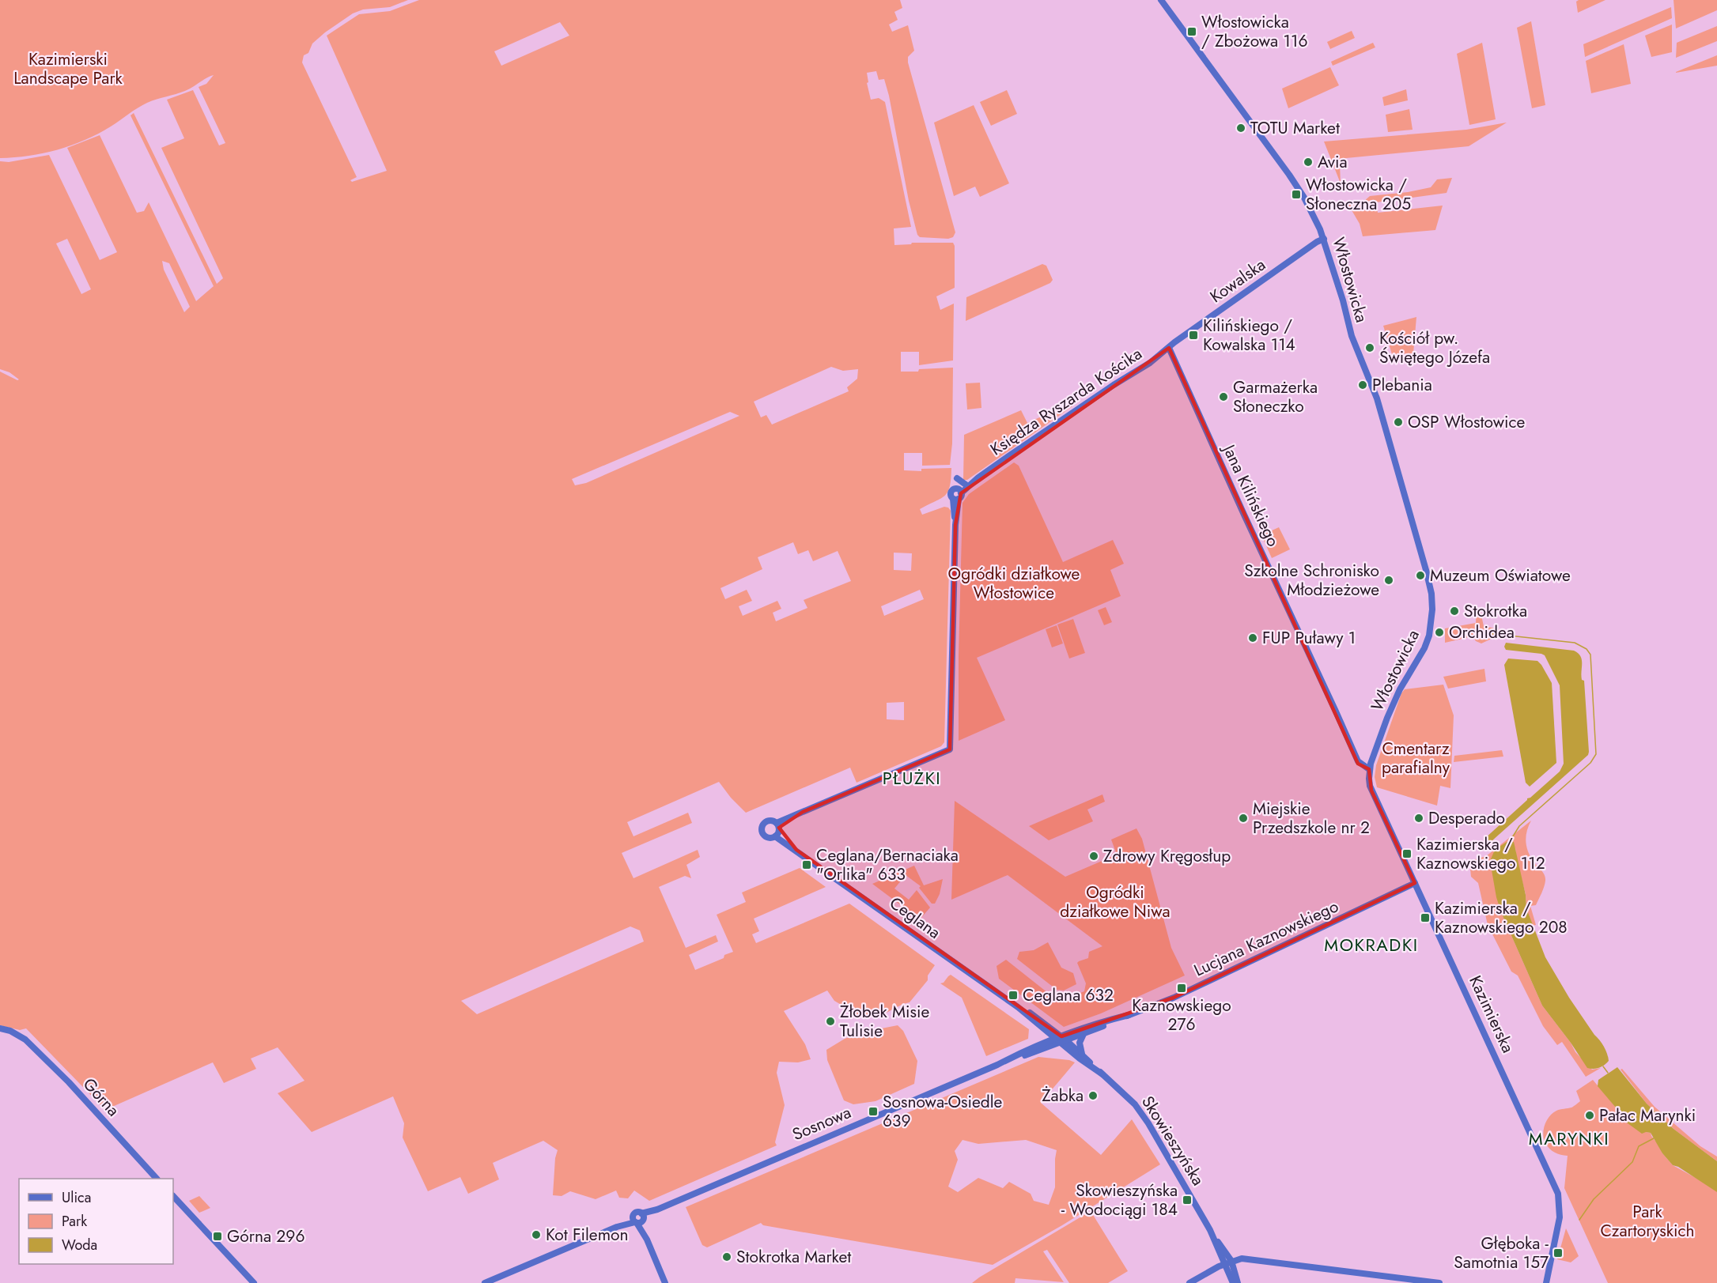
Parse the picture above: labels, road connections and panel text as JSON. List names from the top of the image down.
{
  "streets": {
    "street": [
      "Włostowicka",
      "Kowalska",
      "Księdza Ryszarda Kościka",
      "Jana Kilińskiego",
      "Ceglana",
      "Lucjana Kaznowskiego",
      "Kazimierska",
      "Górna",
      "Sosnowa",
      "Skowieszyńska"
    ]
  },
  "crossings": [
    ["Włostowicka", "Kowalska"],
    ["Włostowicka", "Jana Kilińskiego"],
    ["Włostowicka", "Kazimierska"],
    ["Kowalska", "Księdza Ryszarda Kościka"],
    ["Kowalska", "Jana Kilińskiego"],
    ["Księdza Ryszarda Kościka", "Jana Kilińskiego"],
    ["Jana Kilińskiego", "Kazimierska"],
    ["Ceglana", "Lucjana Kaznowskiego"],
    ["Ceglana", "Sosnowa"],
    ["Ceglana", "Skowieszyńska"],
    ["Lucjana Kaznowskiego", "Kazimierska"],
    ["Lucjana Kaznowskiego", "Sosnowa"],
    ["Lucjana Kaznowskiego", "Skowieszyńska"],
    ["Sosnowa", "Skowieszyńska"]
  ],
  "districts": ["PŁUŻKI", "MOKRADKI", "MARYNKI"],
  "parks": [
    "Kazimierski Landscape Park",
    "Ogródki działkowe Włostowice",
    "Cmentarz parafialny",
    "Ogródki działkowe Niwa",
    "Park Czartoryskich"
  ],
  "places": {
    "transit": [
      "Włostowicka / Zbożowa 116",
      "Włostowicka / Słoneczna 205",
      "Kilińskiego / Kowalska 114",
      "Kazimierska / Kaznowskiego 112",
      "Ceglana/Bernaciaka \"Orlika\" 633",
      "Kazimierska / Kaznowskiego 208",
      "Kaznowskiego 276",
      "Ceglana 632",
      "Sosnowa-Osiedle 639",
      "Skowieszyńska - Wodociągi 184",
      "Górna 296",
      "Głęboka - Samotnia 157"
    ],
    "other": [
      "TOTU Market",
      "Avia",
      "Kościół pw. Świętego Józefa",
      "Plebania",
      "Garmażerka Słoneczko",
      "OSP Włostowice",
      "Muzeum Oświatowe",
      "Szkolne Schronisko Młodzieżowe",
      "Stokrotka",
      "Orchidea",
      "FUP Puławy 1",
      "Miejskie Przedszkole nr 2",
      "Desperado",
      "Zdrowy Kręgosłup",
      "Żłobek Misie Tulisie",
      "Żabka",
      "Pałac Marynki",
      "Kot Filemon",
      "Stokrotka Market"
    ]
  },
  "legend": ["Ulica", "Park", "Woda"]
}
